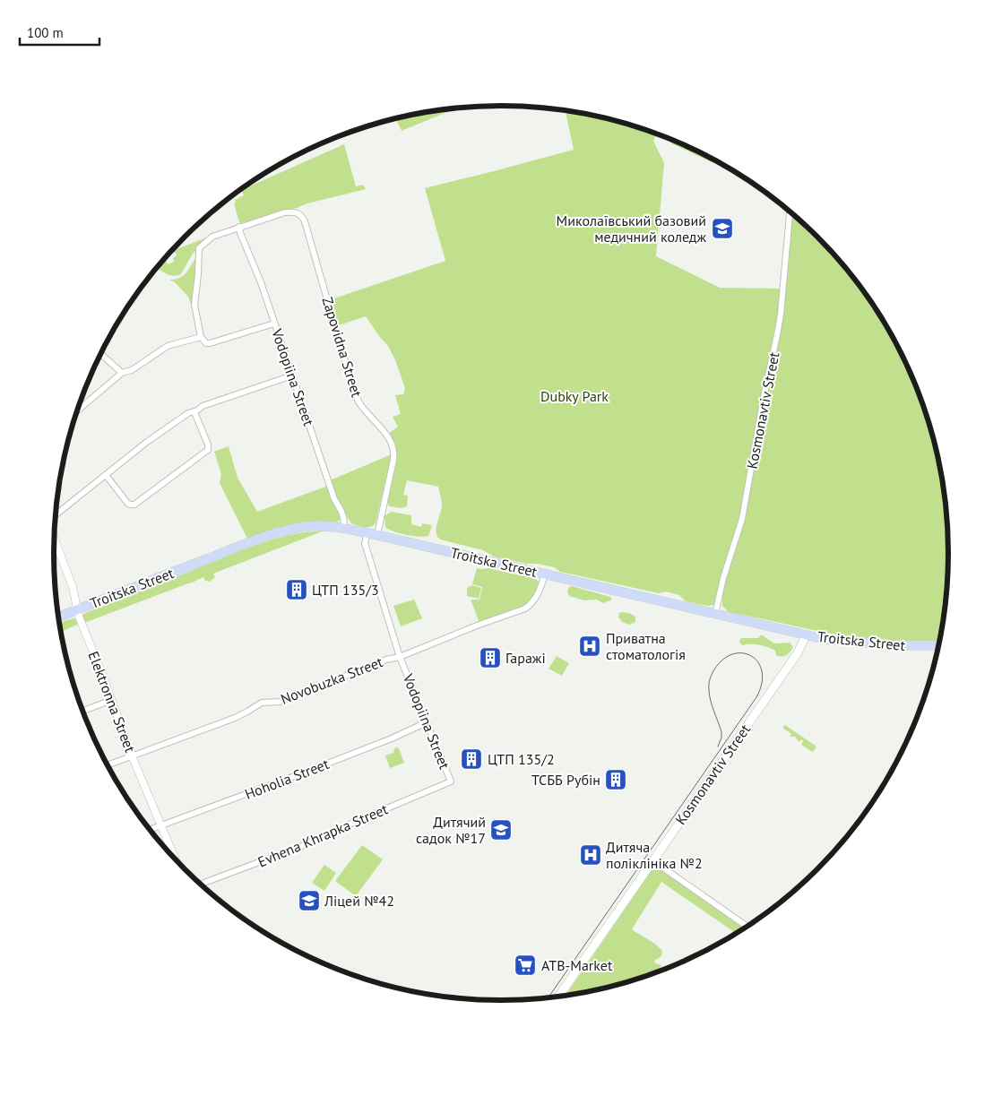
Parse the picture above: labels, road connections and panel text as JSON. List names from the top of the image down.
{
  "streets": {
    "main road": ["Kosmonavtiv Street", "Troitska Street"],
    "street": [
      "Zapovidna Street",
      "Vodopiina Street",
      "Novobuzka Street",
      "Elektronna Street",
      "Hoholia Street",
      "Evhena Khrapka Street"
    ]
  },
  "crossings": [
    ["Zapovidna Street", "Vodopiina Street"],
    ["Zapovidna Street", "Troitska Street"],
    ["Vodopiina Street", "Troitska Street"],
    ["Vodopiina Street", "Novobuzka Street"],
    ["Vodopiina Street", "Hoholia Street"],
    ["Vodopiina Street", "Evhena Khrapka Street"],
    ["Kosmonavtiv Street", "Troitska Street"],
    ["Troitska Street", "Novobuzka Street"],
    ["Troitska Street", "Elektronna Street"],
    ["Novobuzka Street", "Elektronna Street"],
    ["Elektronna Street", "Hoholia Street"]
  ],
  "parks": ["Dubky Park"],
  "places": {
    "school or university": ["Миколаївський базовий медичний коледж", "Дитячий садок №17", "Ліцей №42"],
    "building": [
      "ЦТП 135/3",
      "Гаражі",
      "ЦТП 135/2",
      "ТСББ Рубін"
    ],
    "hospital": ["Приватна стоматологія", "Дитяча поліклініка №2"],
    "supermarket": ["ATB-Market"]
  },
  "scale_bar": "100 m"
}
